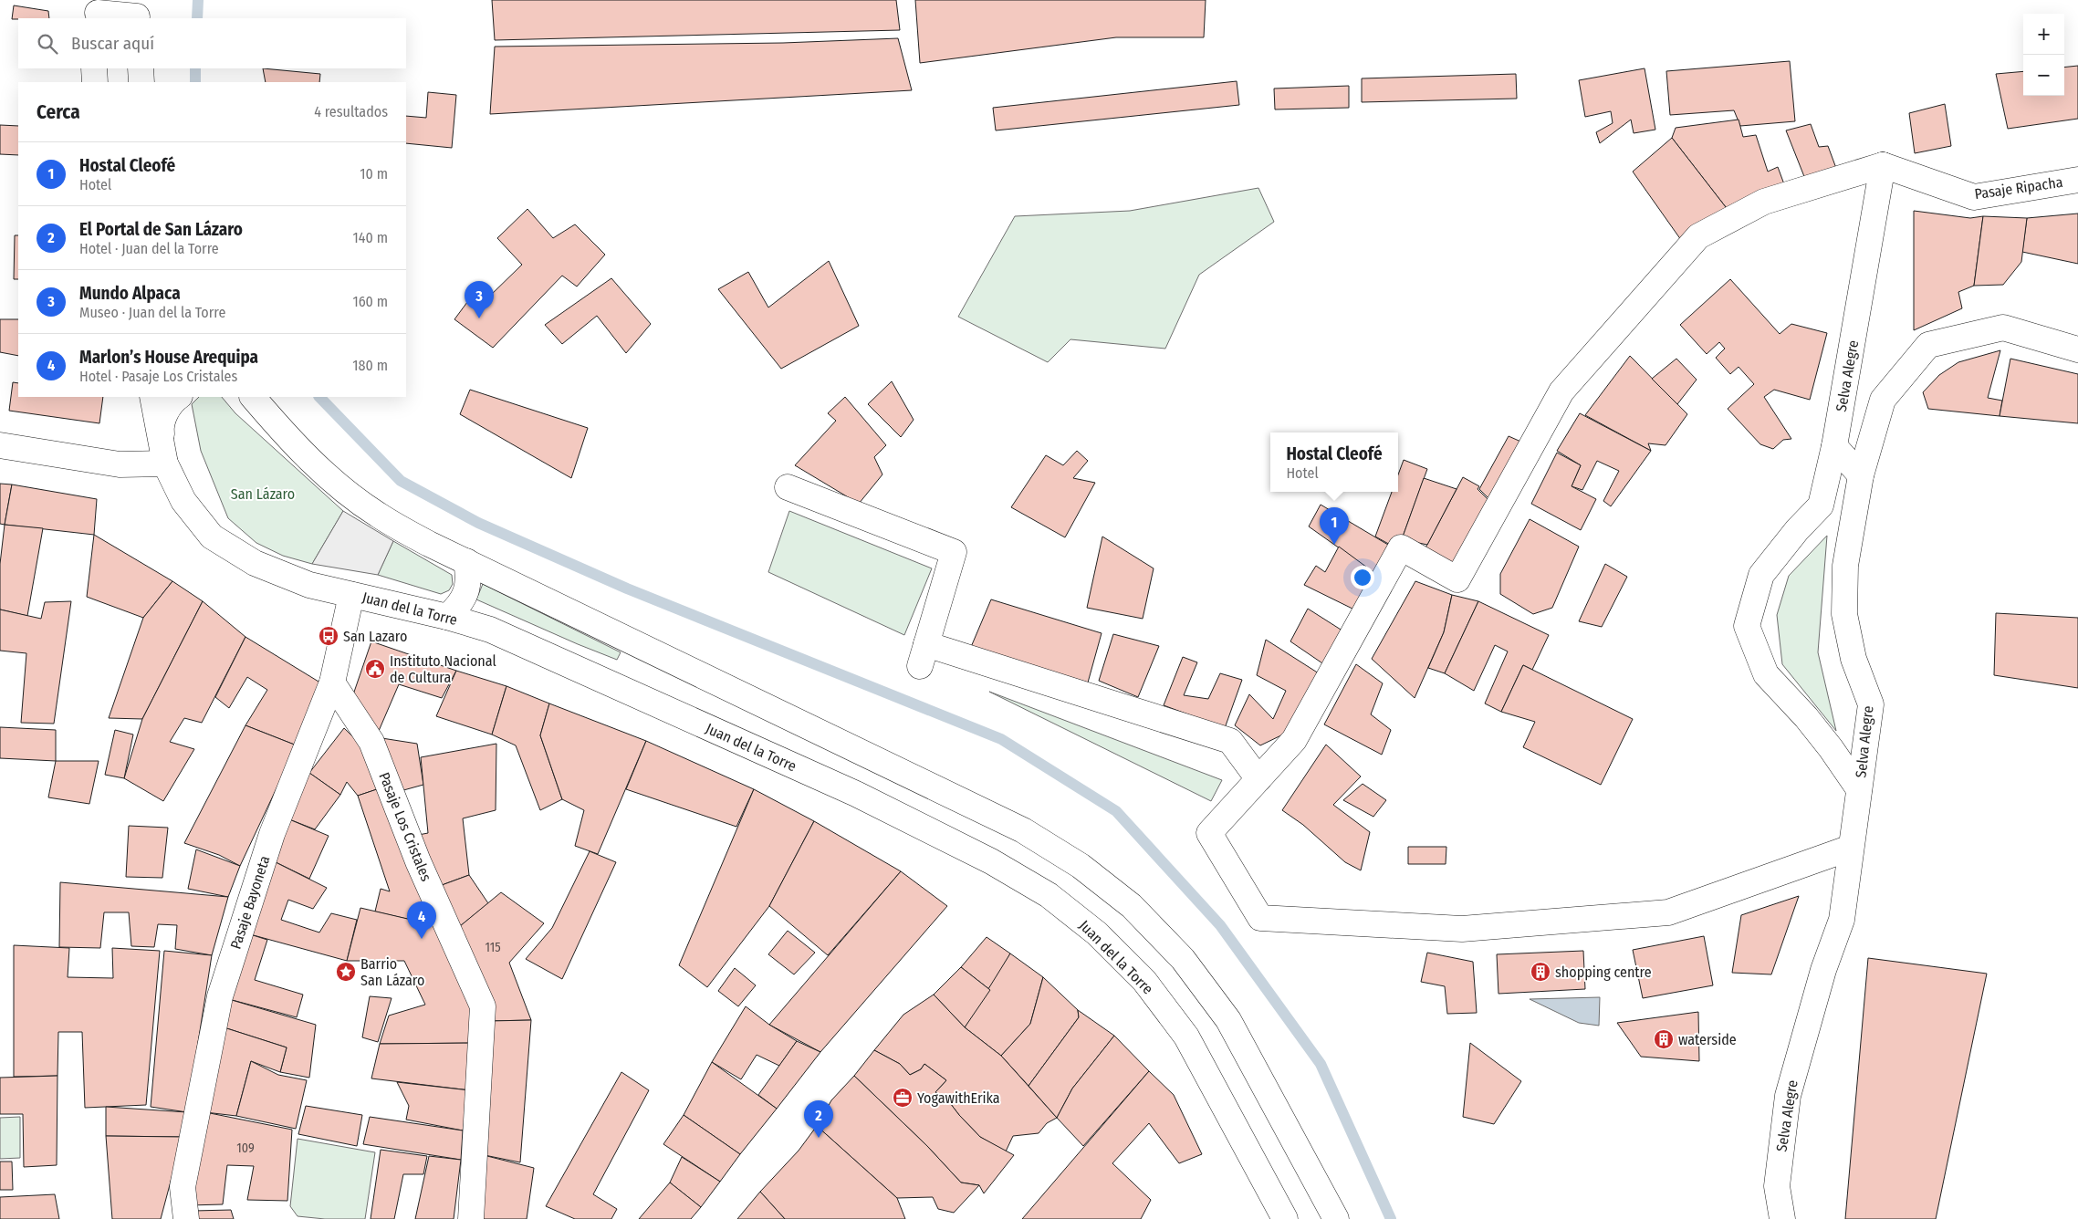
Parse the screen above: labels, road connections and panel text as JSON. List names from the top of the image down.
{
  "streets": {
    "street": [
      "Pasaje Ripacha",
      "Selva Alegre",
      "Juan del la Torre",
      "Pasaje Los Cristales",
      "Pasaje Bayoneta"
    ]
  },
  "crossings": [
    ["Pasaje Ripacha", "Selva Alegre"],
    ["Juan del la Torre", "Pasaje Bayoneta"],
    ["Pasaje Los Cristales", "Pasaje Bayoneta"]
  ],
  "parks": ["San Lázaro"],
  "places": {
    "bus stop": ["San Lazaro"],
    "public building": ["Instituto Nacional de Cultura"],
    "place": ["Barrio San Lázaro"],
    "building": ["shopping centre", "waterside"],
    "office": ["YogawithErika"]
  },
  "house_numbers": ["115", "109"],
  "page": {
    "map_buttons": ["+", "−"],
    "search": "Buscar aquí",
    "heading": ["Cerca", "4 resultados"],
    "list": [
      {
        "mark": "1",
        "name": "Hostal Cleofé",
        "note": "Hotel",
        "value": "10 m"
      },
      {
        "mark": "2",
        "name": "El Portal de San Lázaro",
        "note": "Hotel · Juan del la Torre",
        "value": "140 m"
      },
      {
        "mark": "3",
        "name": "Mundo Alpaca",
        "note": "Museo · Juan del la Torre",
        "value": "160 m"
      },
      {
        "mark": "4",
        "name": "Marlon’s House Arequipa",
        "note": "Hotel · Pasaje Los Cristales",
        "value": "180 m"
      }
    ],
    "pins": [
      "3",
      "1",
      "4",
      "2"
    ],
    "popup": ["Hostal Cleofé", "Hotel"]
  }
}
